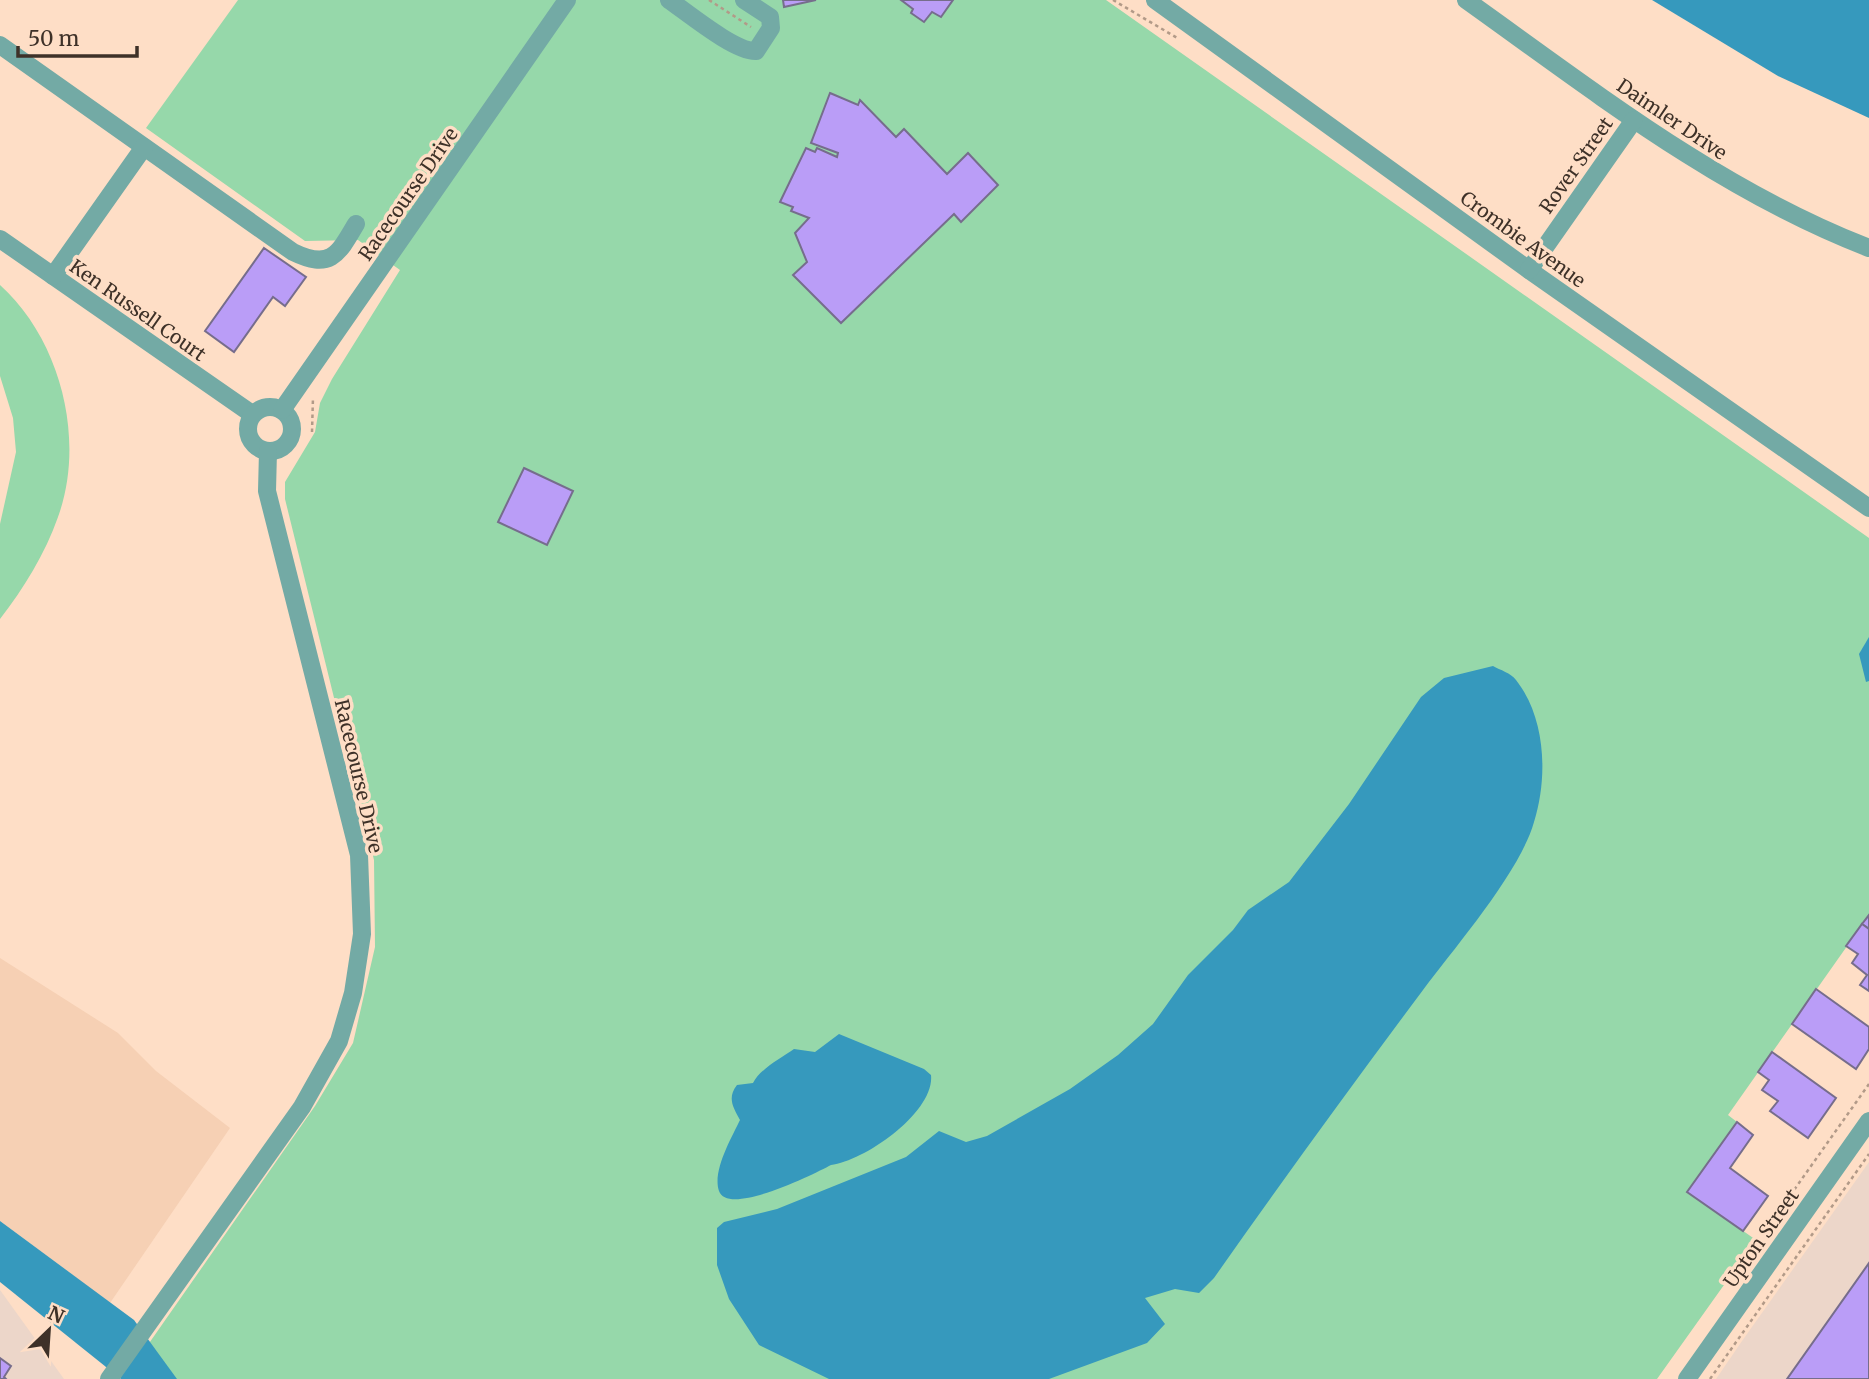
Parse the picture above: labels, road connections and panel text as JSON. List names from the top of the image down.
{
  "streets": {
    "street": [
      "Daimler Drive",
      "Rover Street",
      "Racecourse Drive",
      "Crombie Avenue",
      "Ken Russell Court",
      "Upton Street"
    ]
  },
  "crossings": [
    ["Daimler Drive", "Rover Street"],
    ["Rover Street", "Crombie Avenue"],
    ["Racecourse Drive", "Ken Russell Court"]
  ],
  "scale_bar": "50 m",
  "north": "top right"
}
